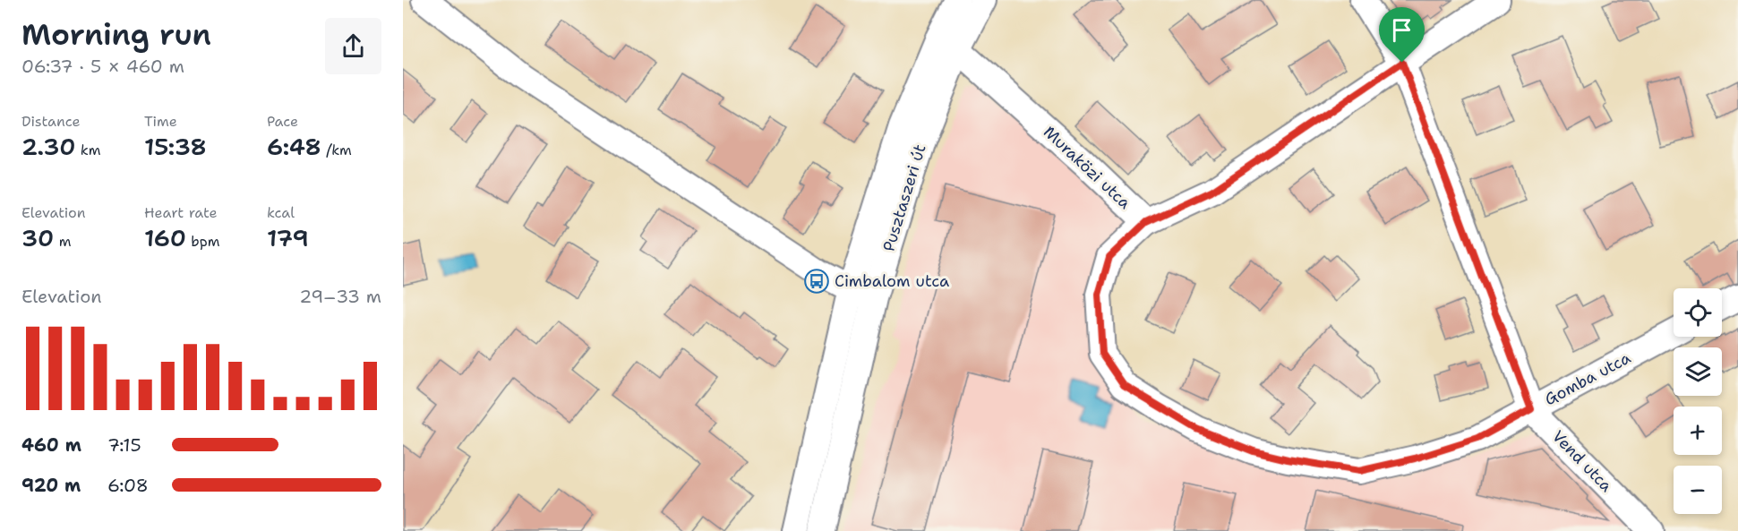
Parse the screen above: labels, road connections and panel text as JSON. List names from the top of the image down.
{
  "streets": {
    "street": [
      "Muraközi utca",
      "Pusztaszeri út",
      "Gomba utca",
      "Vend utca"
    ]
  },
  "crossings": [
    ["Muraközi utca", "Pusztaszeri út"],
    ["Muraközi utca", "Gomba utca"],
    ["Muraközi utca", "Vend utca"],
    ["Gomba utca", "Vend utca"]
  ],
  "places": {
    "bus stop": ["Cimbalom utca"]
  },
  "page": {
    "heading": ["Morning run", "06:37 · 5 × 460 m"],
    "stats": [
      ["Distance", "2.30 km"],
      ["Time", "15:38"],
      ["Pace", "6:48 /km"],
      ["Elevation", "30 m"],
      ["Heart rate", "160 bpm"],
      ["kcal", "179"]
    ],
    "chart": ["Elevation", "29–33 m"],
    "map_buttons": ["+", "−"],
    "list": [
      {
        "name": "460 m",
        "note": "7:15"
      },
      {
        "name": "920 m",
        "note": "6:08"
      }
    ]
  }
}
